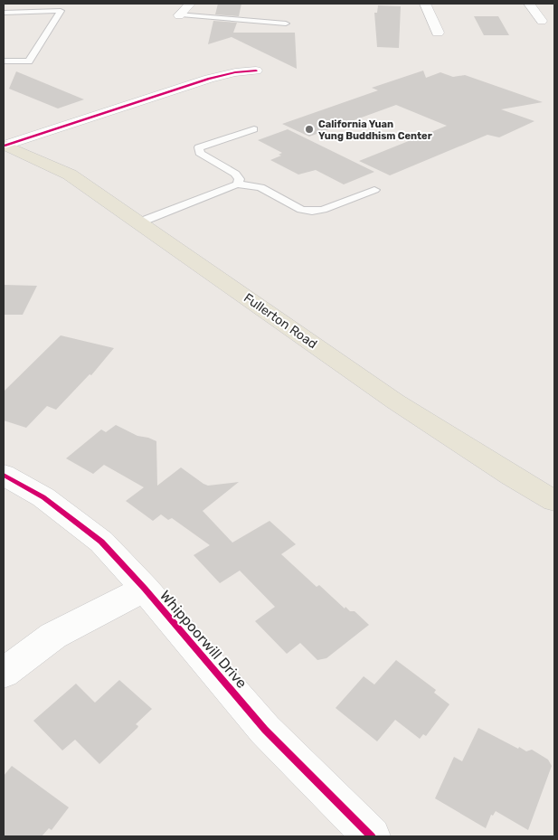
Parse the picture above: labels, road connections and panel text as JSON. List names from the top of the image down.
{
  "streets": {
    "main road": ["Fullerton Road"],
    "street": ["Whippoorwill Drive"]
  },
  "places": ["California Yuan Yung Buddhism Center"]
}
